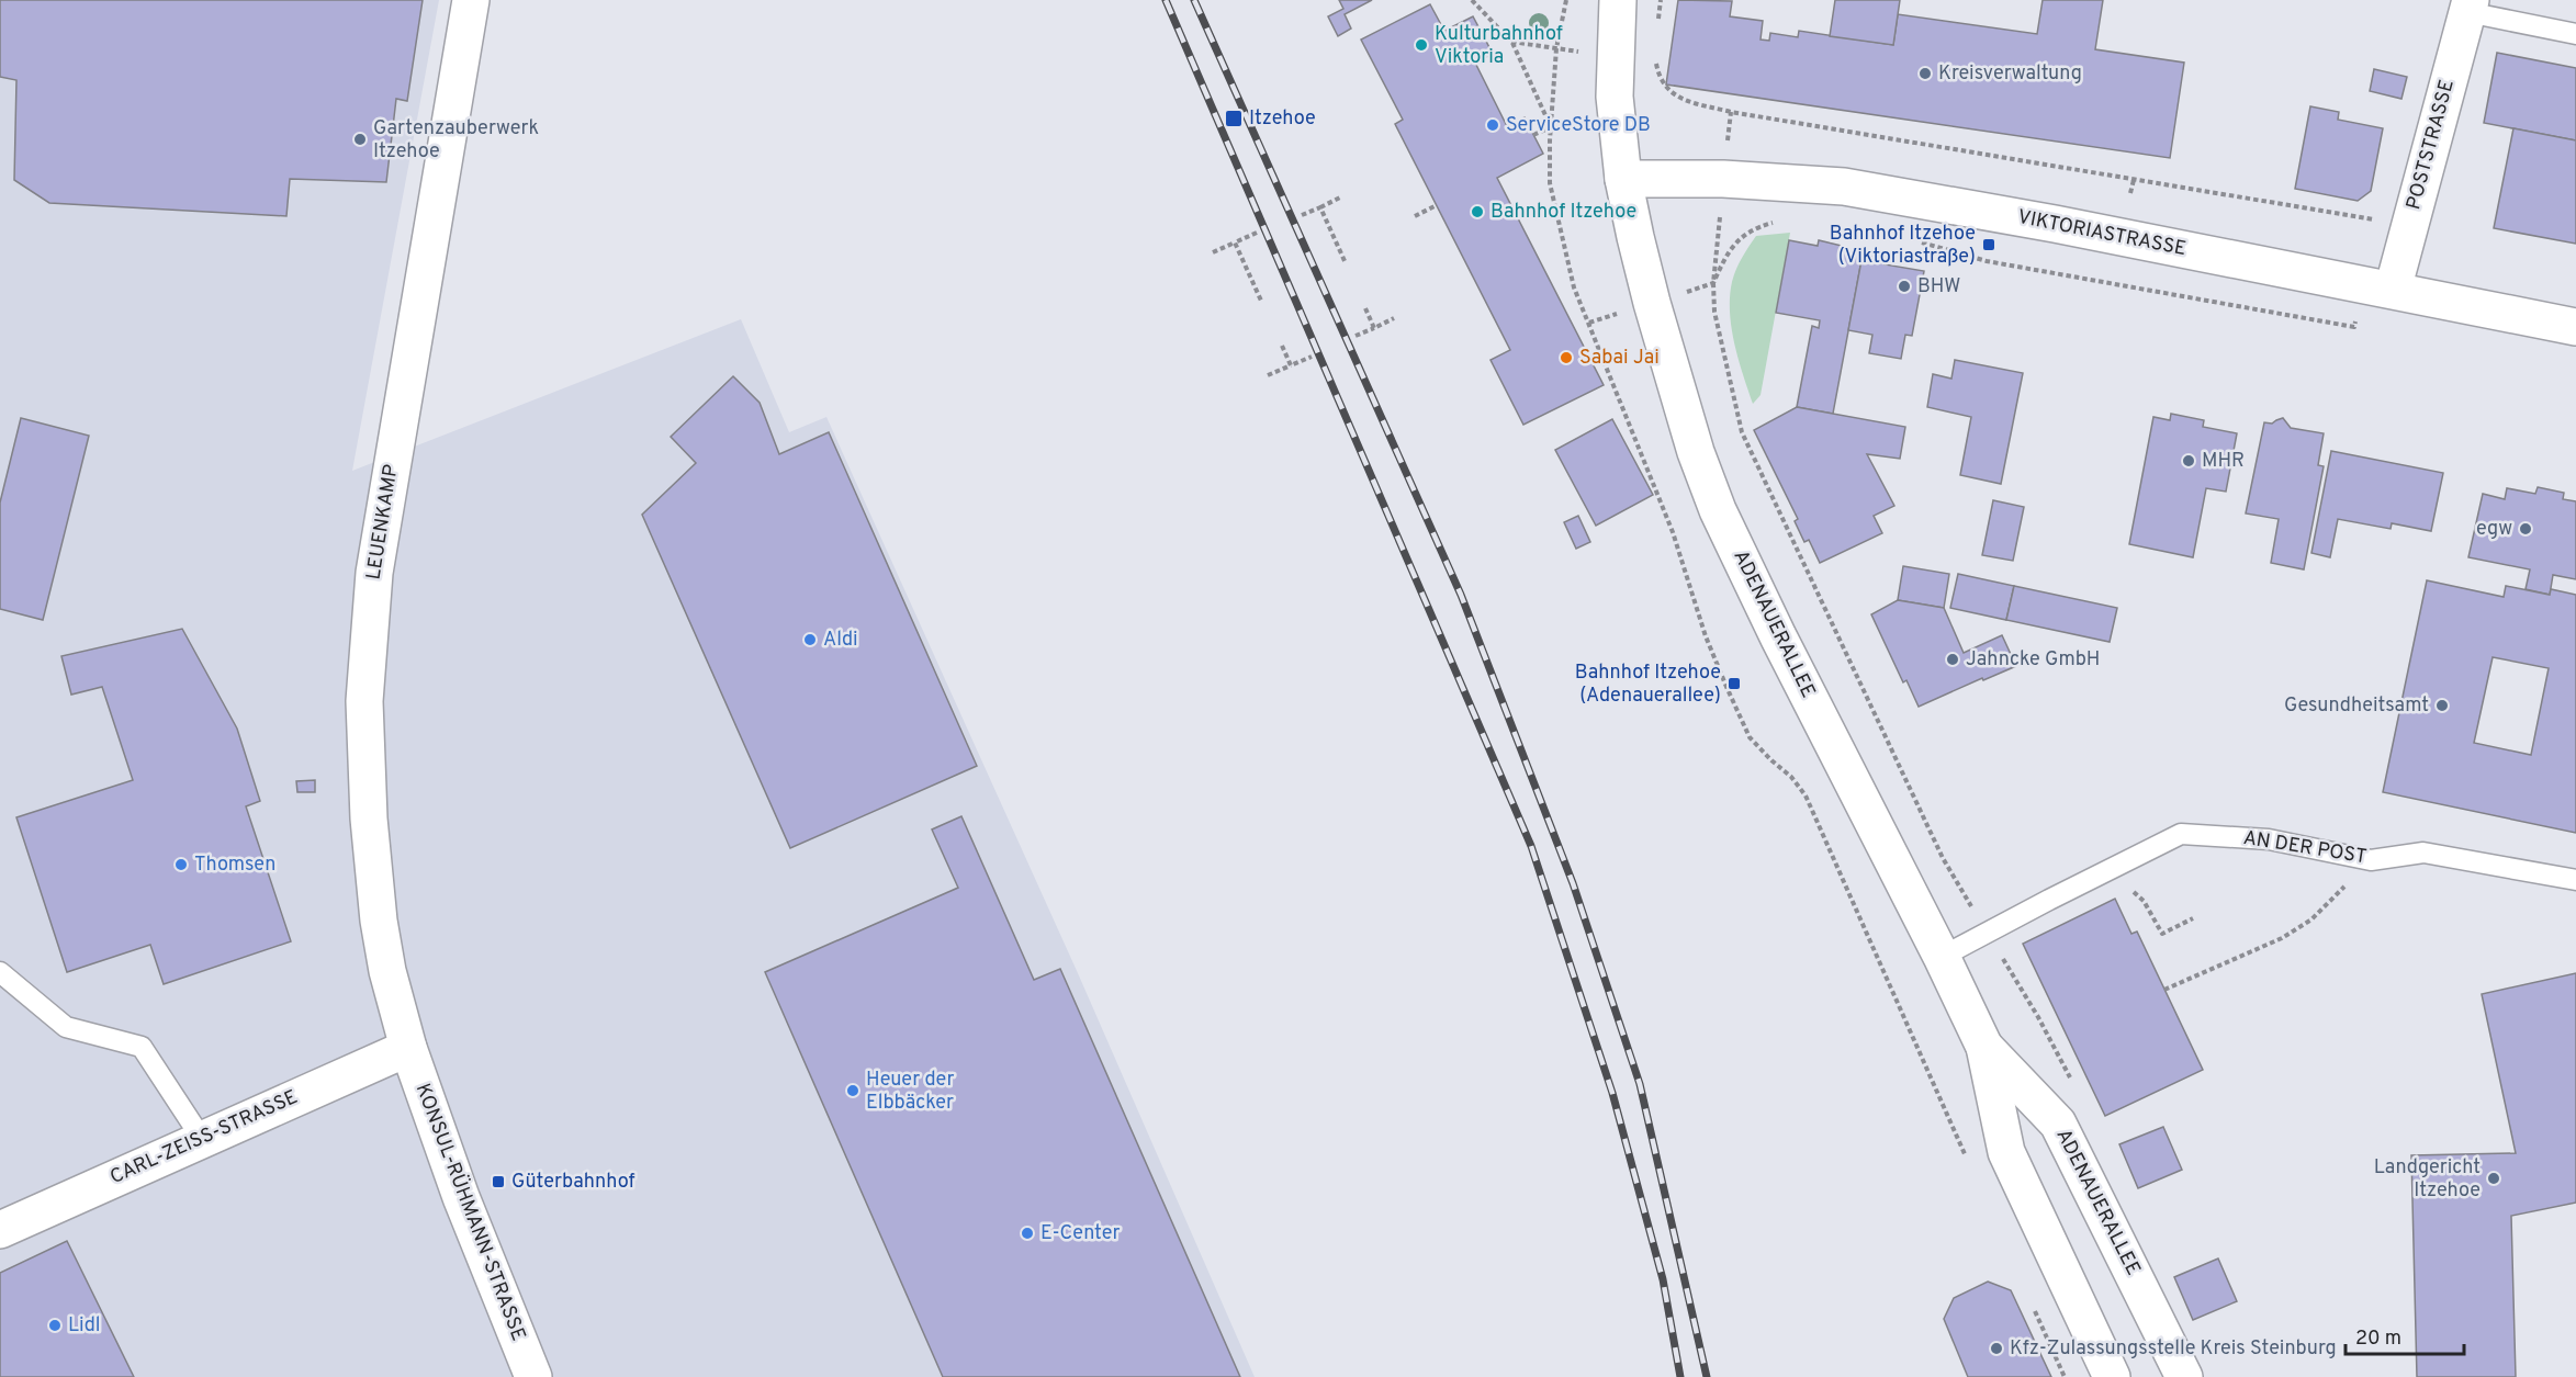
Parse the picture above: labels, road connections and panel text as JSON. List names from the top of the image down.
{
  "streets": {
    "street": [
      "POSTSTRASSE",
      "VIKTORIASTRASSE",
      "LEUENKAMP",
      "ADENAUERALLEE",
      "CARL-ZEISS-STRASSE",
      "KONSUL-RÜHMANN-STRASSE"
    ],
    "lane": ["AN DER POST"]
  },
  "crossings": [
    ["POSTSTRASSE", "VIKTORIASTRASSE"],
    ["VIKTORIASTRASSE", "ADENAUERALLEE"],
    ["LEUENKAMP", "CARL-ZEISS-STRASSE"],
    ["LEUENKAMP", "KONSUL-RÜHMANN-STRASSE"],
    ["ADENAUERALLEE", "AN DER POST"],
    ["CARL-ZEISS-STRASSE", "KONSUL-RÜHMANN-STRASSE"]
  ],
  "places": {
    "other": [
      "Kulturbahnhof Viktoria",
      "Kreisverwaltung",
      "ServiceStore DB",
      "Gartenzauberwerk Itzehoe",
      "Bahnhof Itzehoe",
      "BHW",
      "Sabai Jai",
      "MHR",
      "egw",
      "Aldi",
      "Jahncke GmbH",
      "Gesundheitsamt",
      "Thomsen",
      "Heuer der Elbbäcker",
      "Landgericht Itzehoe",
      "E-Center",
      "Lidl",
      "Kfz-Zulassungsstelle Kreis Steinburg"
    ],
    "transit": [
      "Itzehoe",
      "Bahnhof Itzehoe (Viktoriastraße)",
      "Bahnhof Itzehoe (Adenauerallee)",
      "Güterbahnhof"
    ]
  },
  "scale_bar": "20 m"
}
